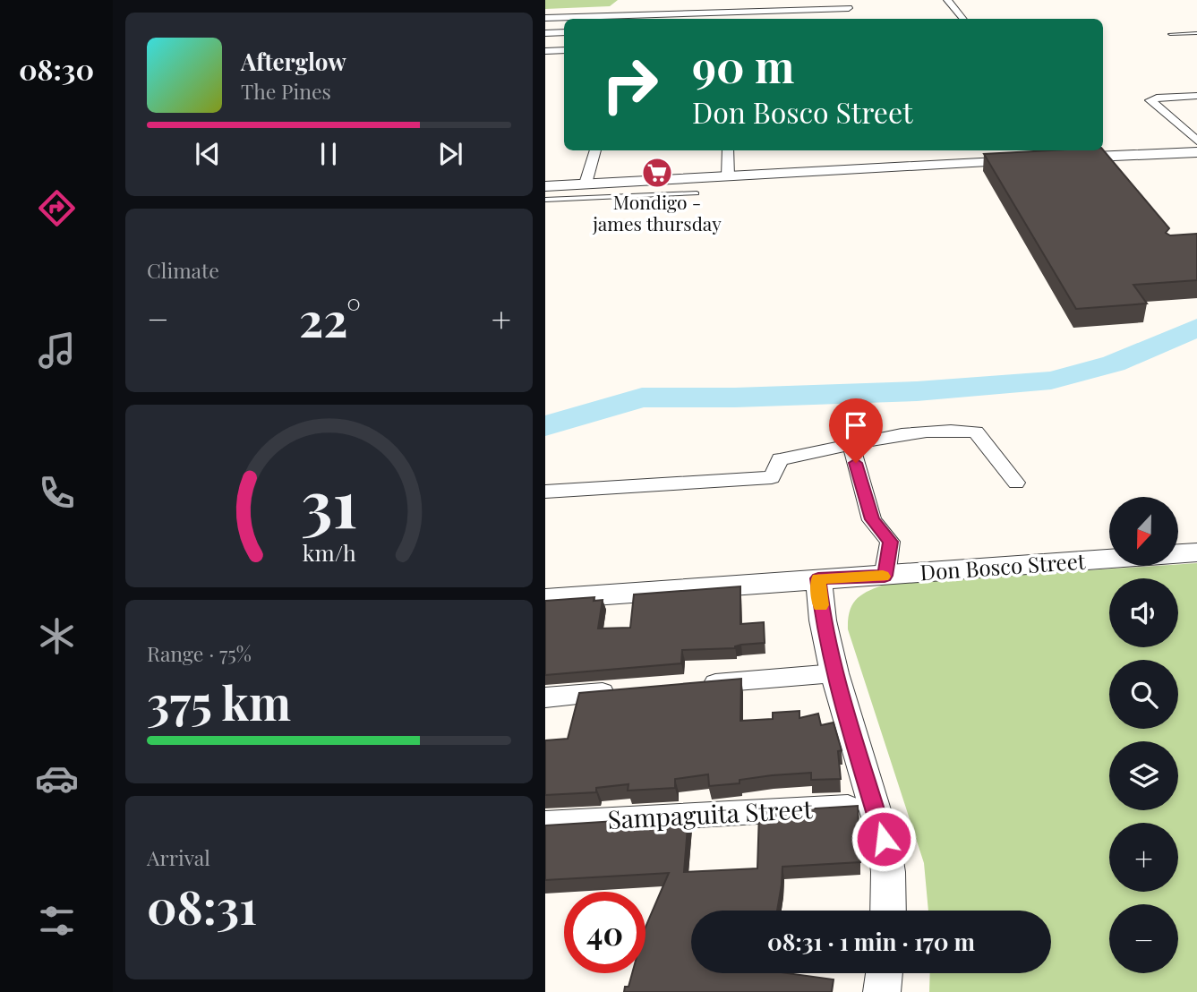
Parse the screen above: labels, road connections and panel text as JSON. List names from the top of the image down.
{
  "streets": {
    "street": ["Don Bosco Street", "Sampaguita Street"]
  },
  "places": {
    "supermarket": ["Mondigo - james thursday"]
  },
  "north": "bottom",
  "page": {
    "tabs": "08:30",
    "turn": ["90 m", "Don Bosco Street"],
    "song": ["Afterglow", "The Pines"],
    "tile": [
      "Climate",
      ["Range · 75%", "375 km"],
      ["Arrival", "08:31"]
    ],
    "heat": ["−", "22°", "+"],
    "map_buttons": ["+", "−"],
    "limit": "40",
    "trip": "08:31 · 1 min · 170 m",
    "gauge": ["31", "km/h"]
  }
}
